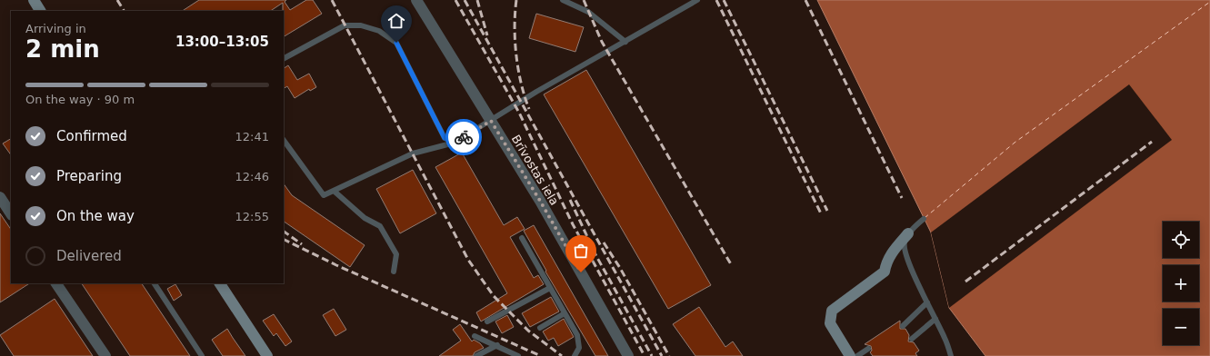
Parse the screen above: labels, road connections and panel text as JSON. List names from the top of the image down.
{
  "streets": {
    "street": ["Brīvostas iela"]
  },
  "page": {
    "heading": ["2 min", "Arriving in", "13:00–13:05"],
    "bar": "On the way · 90 m",
    "list": [
      ["Confirmed", "12:41"],
      ["Preparing", "12:46"],
      ["On the way", "12:55"],
      "Delivered"
    ],
    "map_buttons": ["+", "−"]
  }
}
